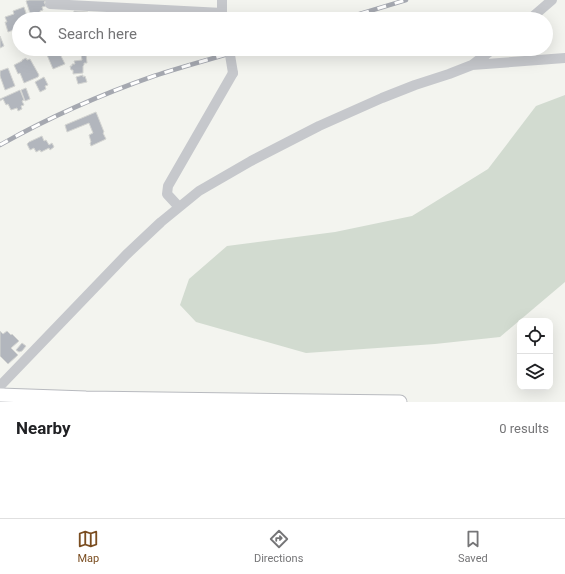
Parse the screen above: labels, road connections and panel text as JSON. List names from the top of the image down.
{
  "page": {
    "search": "Search here",
    "heading": ["Nearby", "0 results"],
    "nav": ["Map", "Directions", "Saved"]
  }
}
